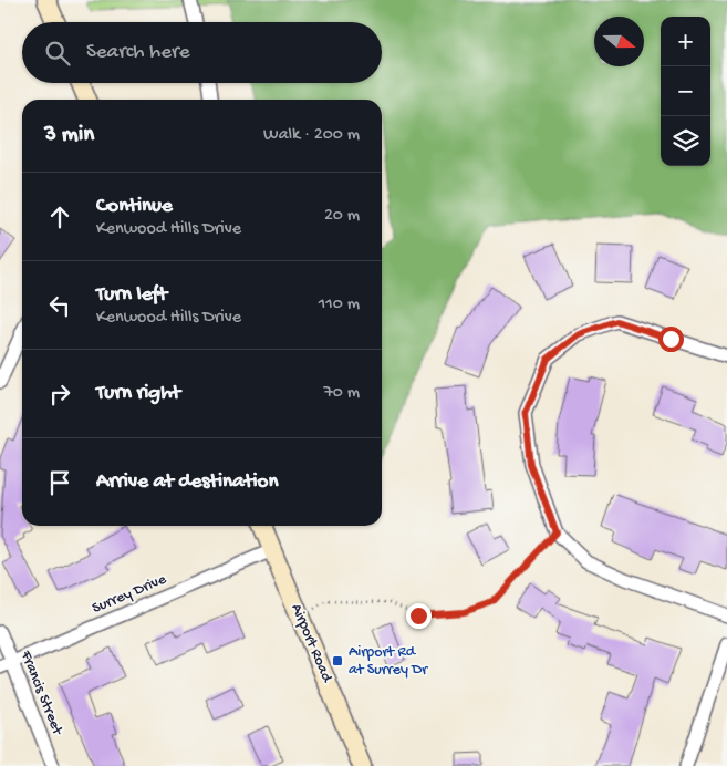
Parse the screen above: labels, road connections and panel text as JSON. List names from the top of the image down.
{
  "streets": {
    "main road": ["Airport Road"],
    "street": ["Surrey Drive", "Francis Street"]
  },
  "crossings": [
    ["Surrey Drive", "Airport Road"],
    ["Surrey Drive", "Francis Street"]
  ],
  "places": {
    "transit": ["Airport Rd at Surrey Dr"]
  },
  "north": "right",
  "page": {
    "map_buttons": ["+", "−"],
    "search": "Search here",
    "heading": ["3 min", "Walk · 200 m"],
    "list": [
      ["Continue", "Kenwood Hills Drive", "20 m"],
      ["Turn left", "Kenwood Hills Drive", "110 m"],
      ["Turn right", "70 m"],
      "Arrive at destination"
    ]
  }
}
